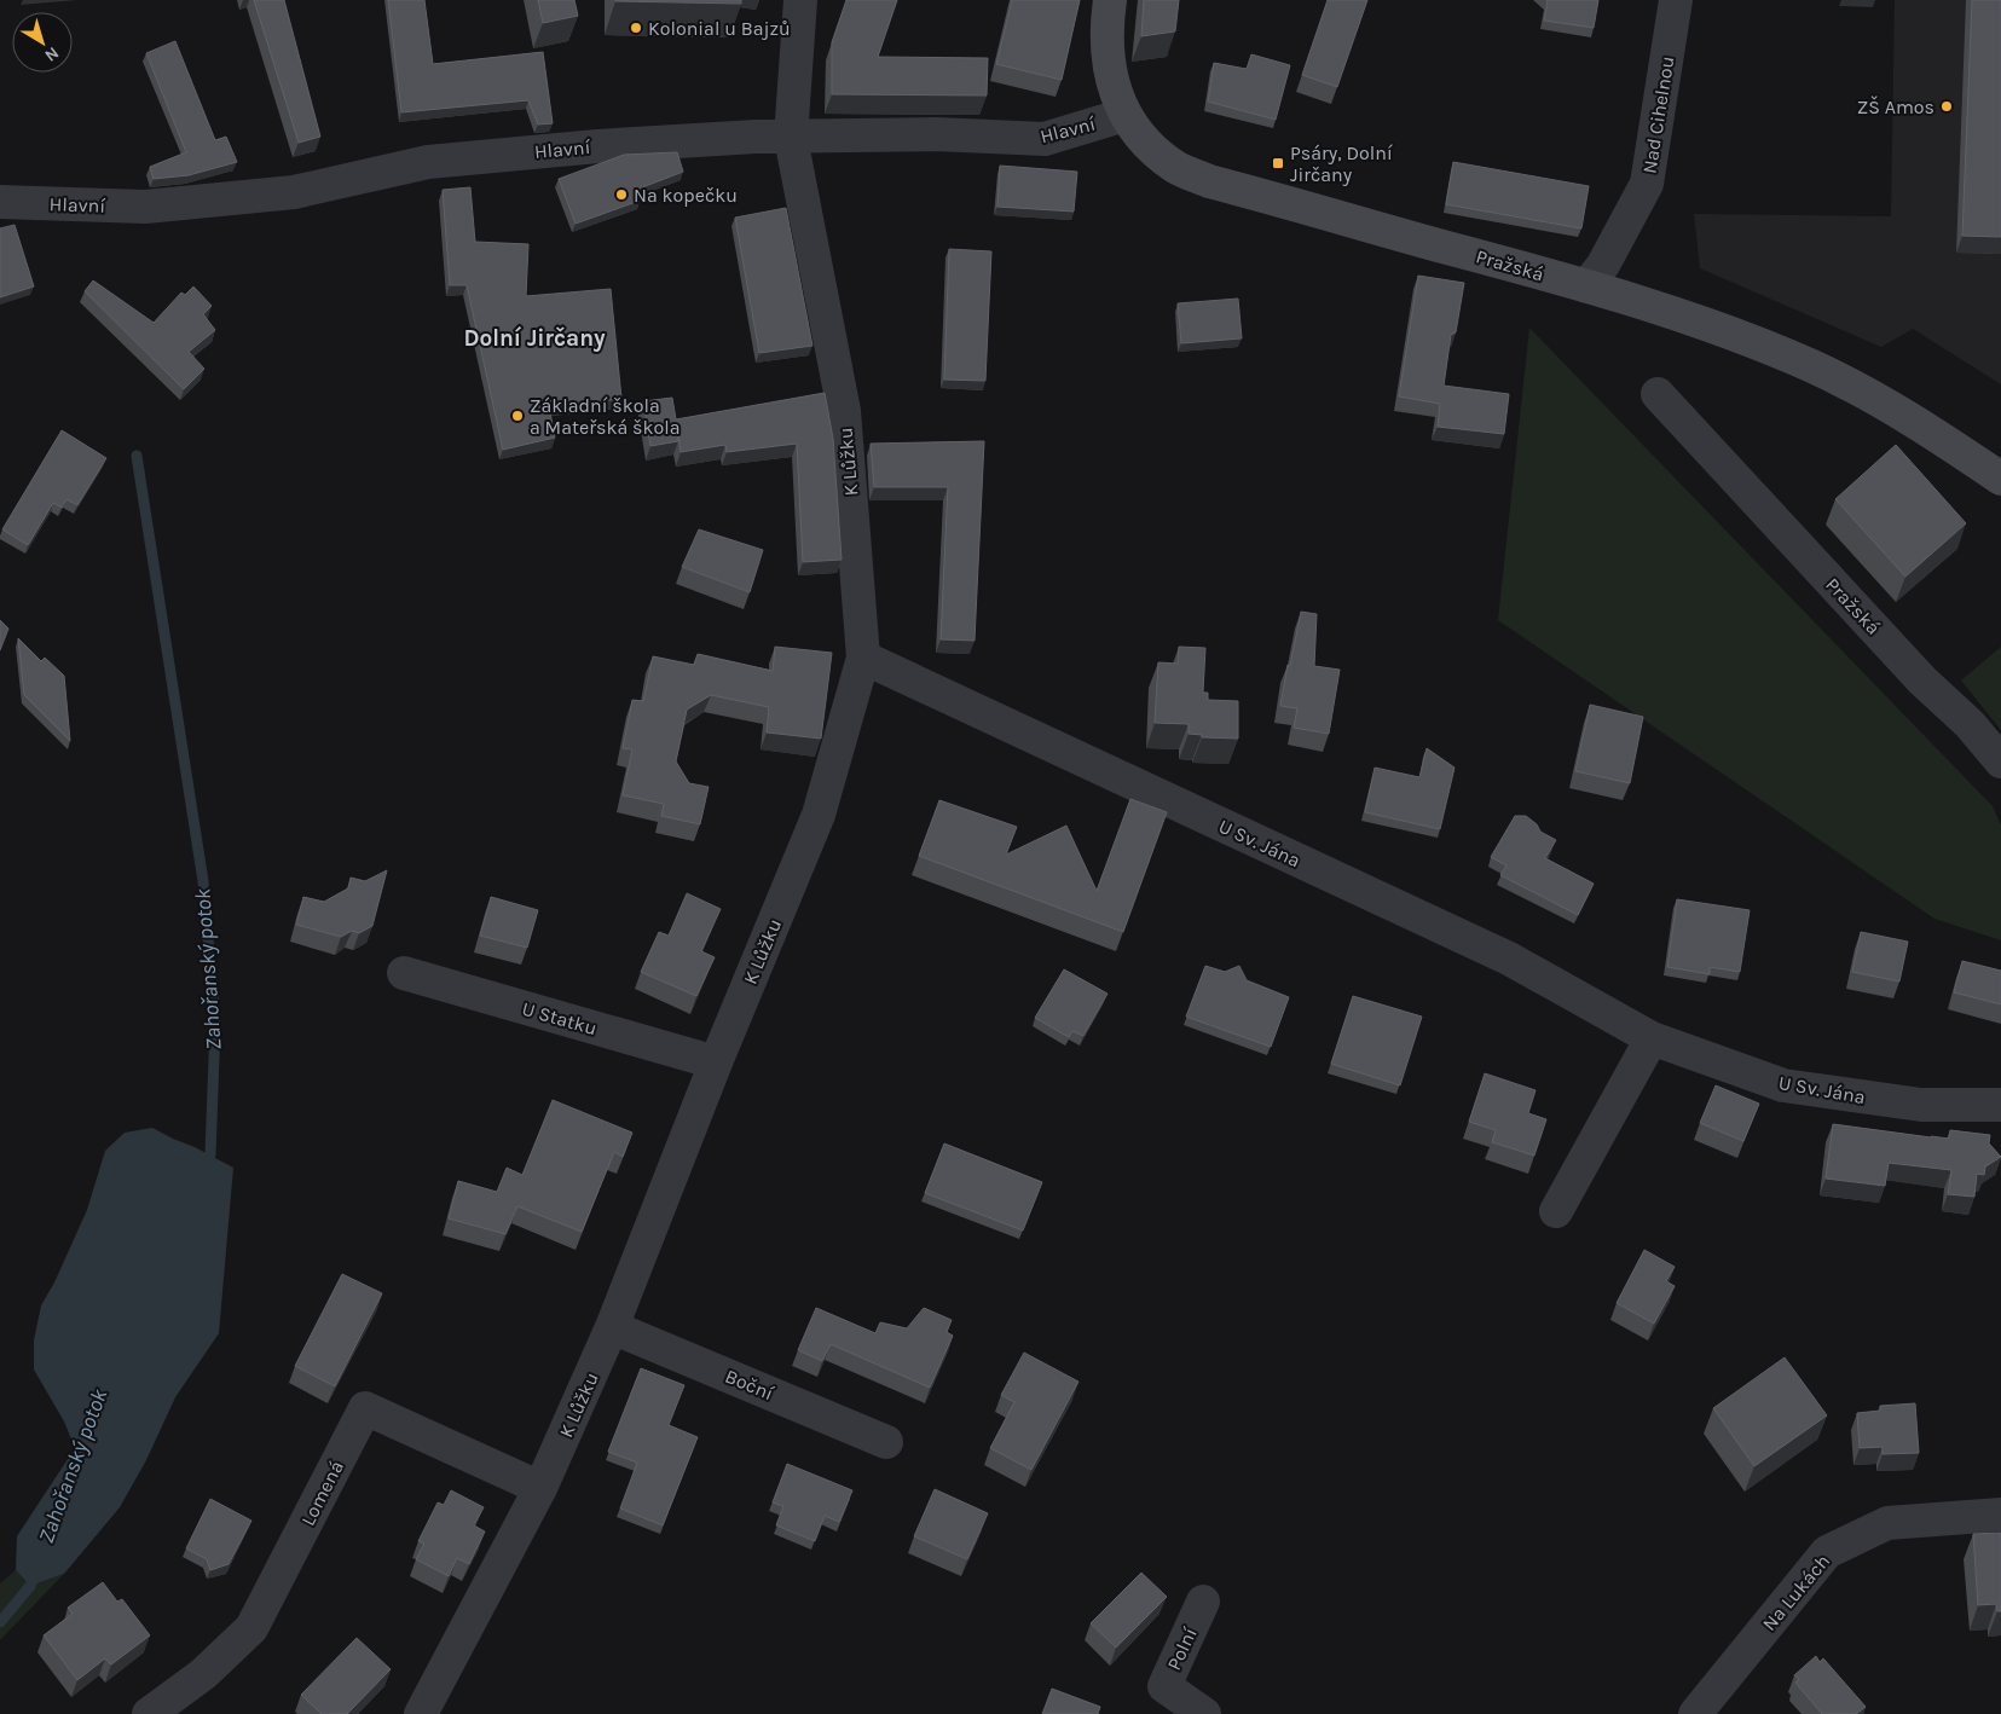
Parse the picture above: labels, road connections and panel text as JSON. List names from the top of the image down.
{
  "streets": {
    "main road": ["Pražská"],
    "street": [
      "Nad Cihelnou",
      "Hlavní",
      "K Lůžku",
      "U Sv. Jána",
      "U Statku",
      "Boční",
      "Lomená",
      "Na Lukách",
      "Polní"
    ]
  },
  "crossings": [
    ["Nad Cihelnou", "Pražská"],
    ["Hlavní", "Pražská"],
    ["Hlavní", "K Lůžku"],
    ["K Lůžku", "U Sv. Jána"],
    ["K Lůžku", "U Statku"],
    ["K Lůžku", "Boční"],
    ["K Lůžku", "Lomená"]
  ],
  "districts": ["Dolní Jirčany"],
  "water": ["Zahořanský potok"],
  "places": {
    "other": [
      "Kolonial u Bajzů",
      "ZŠ Amos",
      "Na kopečku",
      "Základní škola a Mateřská škola"
    ],
    "transit": ["Psáry, Dolní Jirčany"]
  },
  "north": "bottom right"
}
